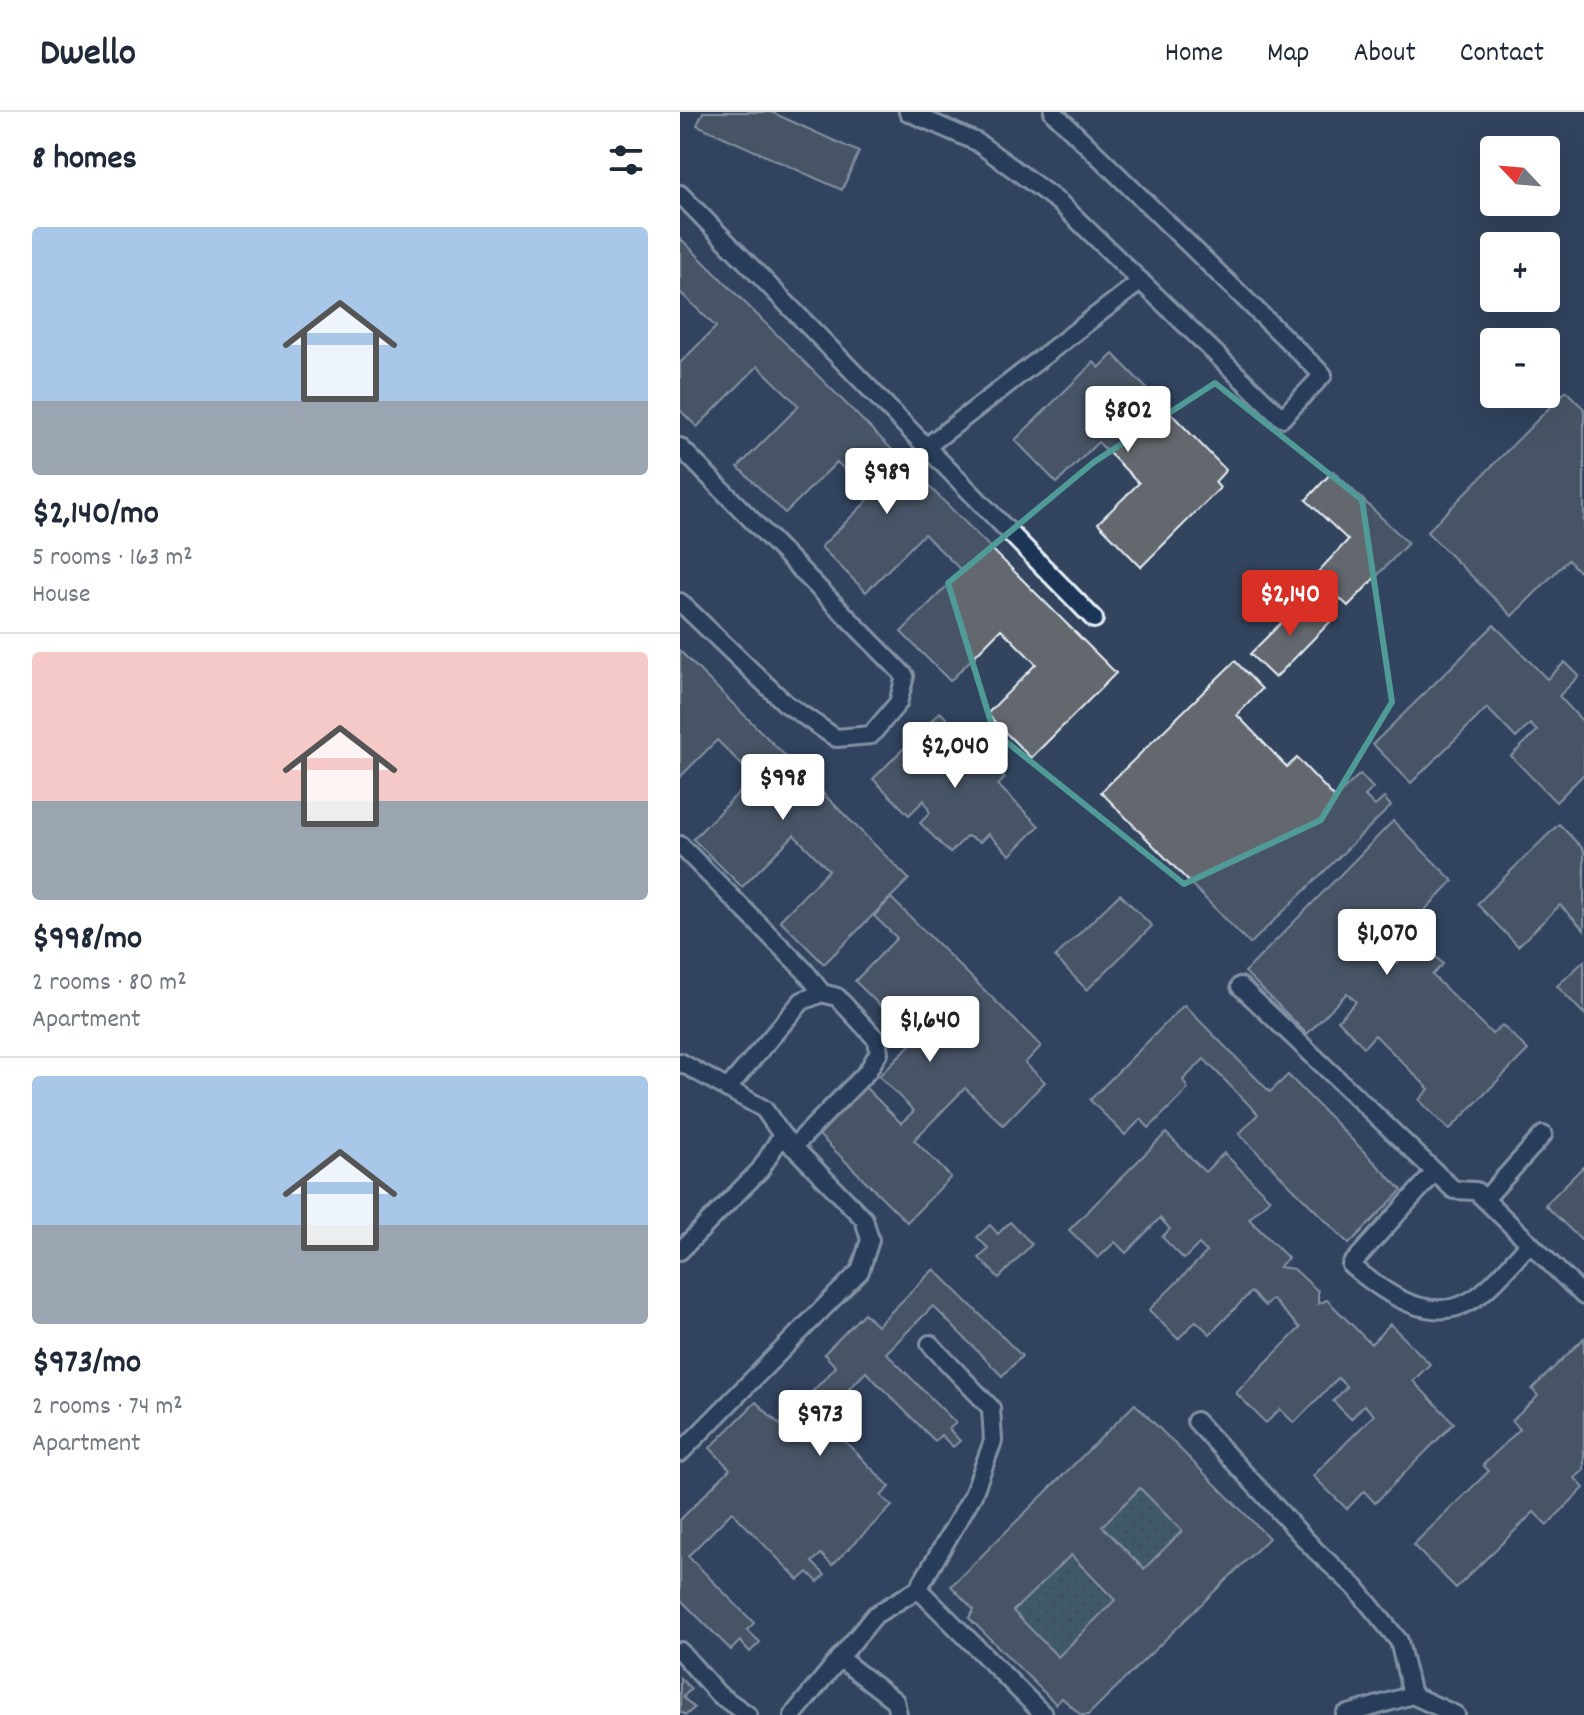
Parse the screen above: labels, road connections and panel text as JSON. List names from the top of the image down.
{
  "north": "top left",
  "page": {
    "header": "Dwello",
    "nav": [
      "Home",
      "Map",
      "About",
      "Contact"
    ],
    "heading": "8 homes",
    "map_buttons": ["+", "−"],
    "list": [
      {
        "name": "$2,140/mo",
        "note": "5 rooms · 163 m² · House"
      },
      {
        "name": "$998/mo",
        "note": "2 rooms · 80 m² · Apartment"
      },
      {
        "name": "$973/mo",
        "note": "2 rooms · 74 m² · Apartment"
      }
    ],
    "price": [
      "$802",
      "$989",
      "$2,140",
      "$2,040",
      "$998",
      "$1,070",
      "$1,640",
      "$973"
    ]
  }
}
